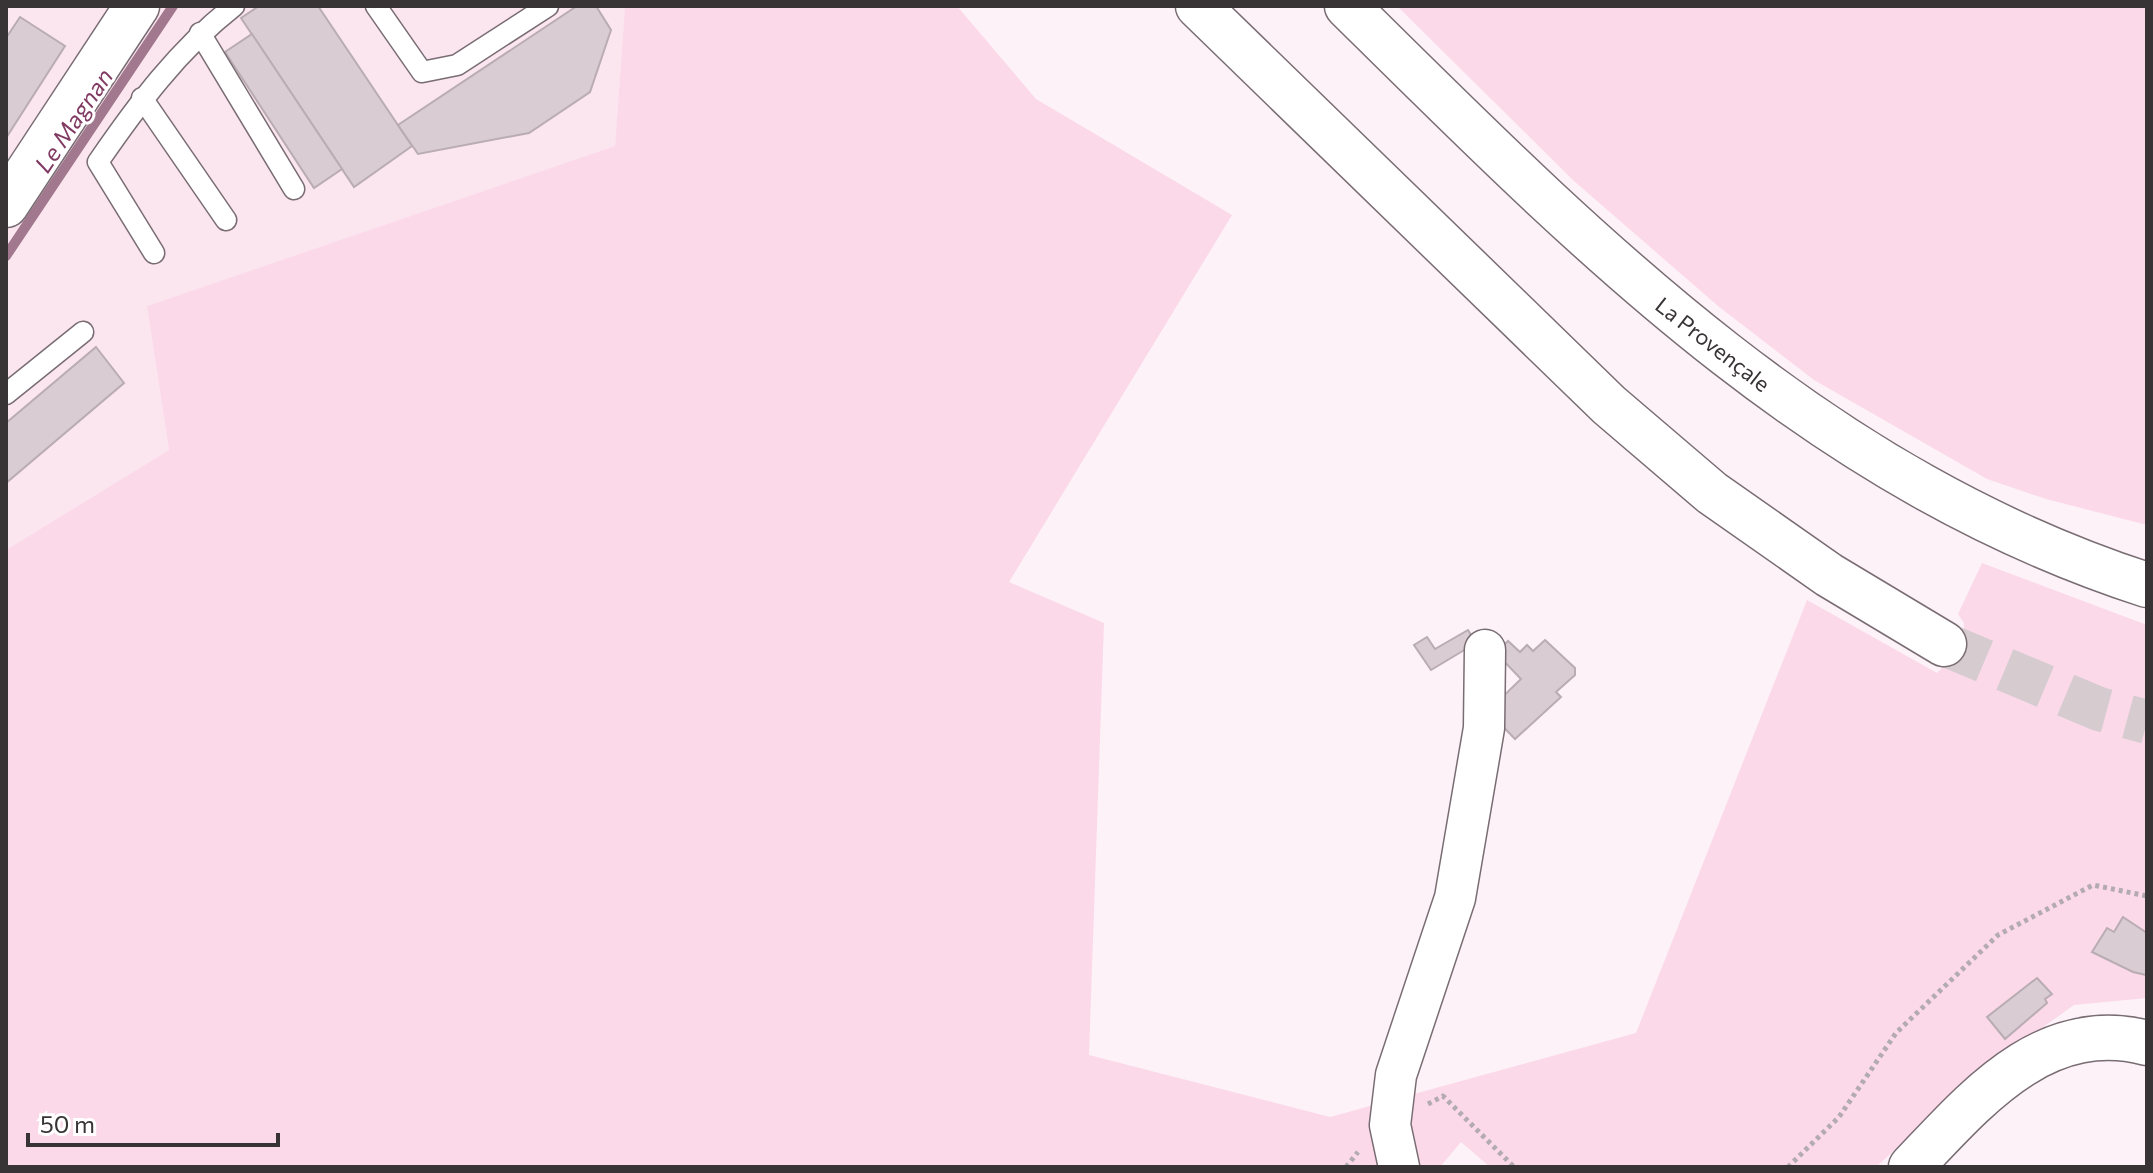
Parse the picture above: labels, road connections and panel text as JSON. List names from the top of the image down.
{
  "streets": {
    "main road": ["La Provençale"]
  },
  "water": ["Le Magnan"],
  "scale_bar": "50 m"
}
